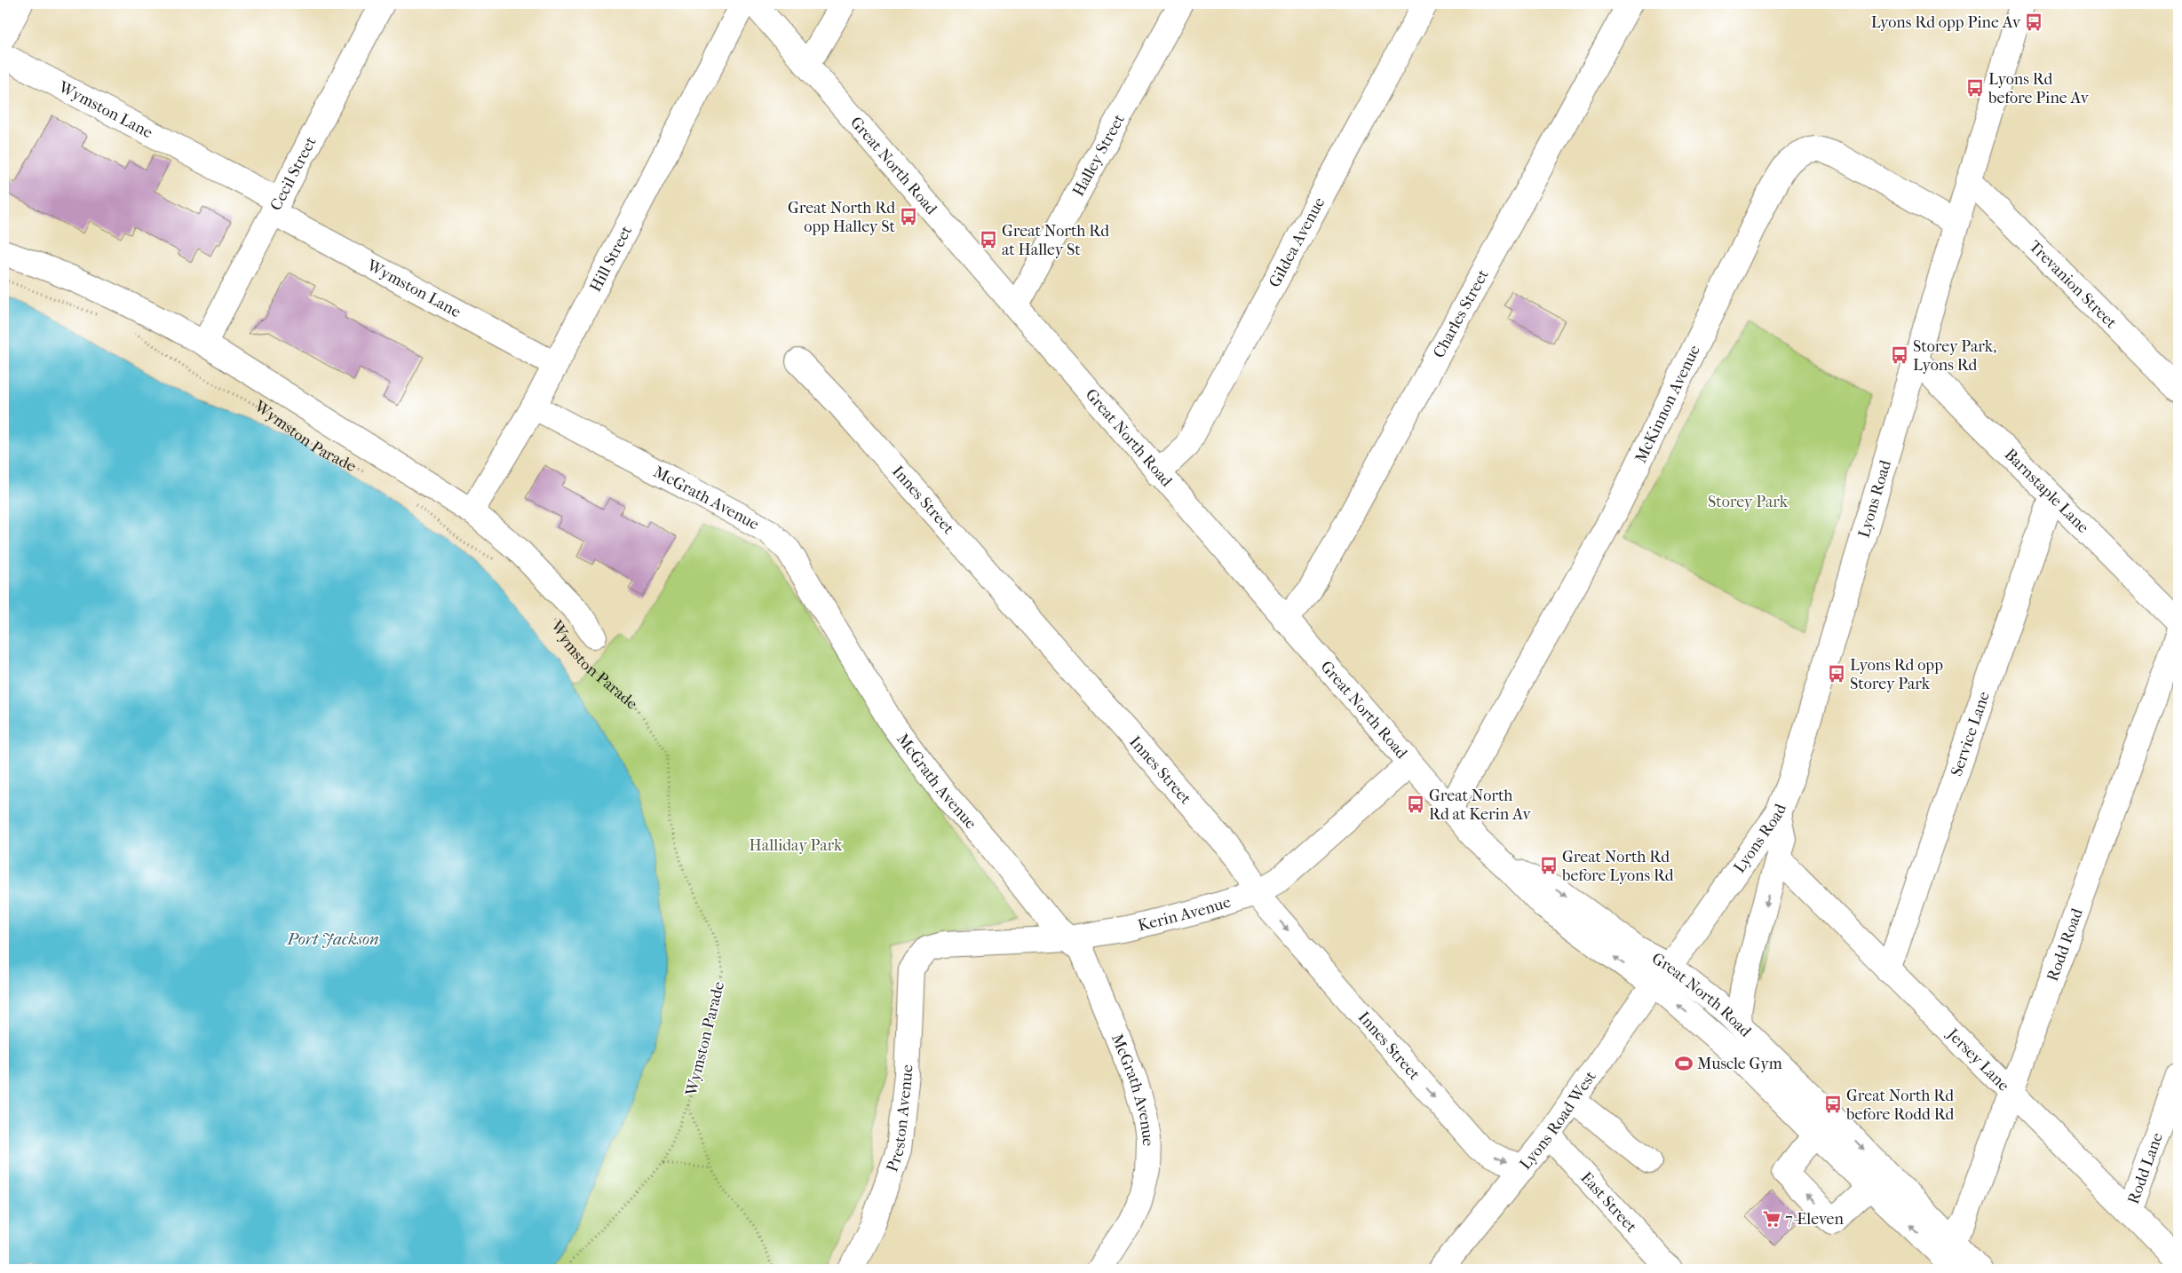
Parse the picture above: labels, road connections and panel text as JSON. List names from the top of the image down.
{
  "streets": {
    "street": [
      "Wymston Lane",
      "Halley Street",
      "Great North Road",
      "Cecil Street",
      "Gildea Avenue",
      "Hill Street",
      "Trevanion Street",
      "Charles Street",
      "McKinnon Avenue",
      "Wymston Parade",
      "Barnstaple Lane",
      "McGrath Avenue",
      "Lyons Road",
      "Innes Street",
      "Service Lane",
      "Kerin Avenue",
      "Rodd Road",
      "Jersey Lane",
      "Preston Avenue",
      "Lyons Road West",
      "Rodd Lane",
      "East Street"
    ]
  },
  "crossings": [
    ["Wymston Lane", "Cecil Street"],
    ["Wymston Lane", "Hill Street"],
    ["Halley Street", "Great North Road"],
    ["Great North Road", "Gildea Avenue"],
    ["Great North Road", "Charles Street"],
    ["Great North Road", "McKinnon Avenue"],
    ["Great North Road", "Lyons Road"],
    ["Great North Road", "Kerin Avenue"],
    ["Great North Road", "Rodd Road"],
    ["Great North Road", "Lyons Road West"],
    ["Cecil Street", "Wymston Parade"],
    ["Hill Street", "Wymston Parade"],
    ["Hill Street", "McGrath Avenue"],
    ["Trevanion Street", "Lyons Road"],
    ["McKinnon Avenue", "Lyons Road"],
    ["Barnstaple Lane", "Lyons Road"],
    ["Barnstaple Lane", "Service Lane"],
    ["McGrath Avenue", "Kerin Avenue"],
    ["Lyons Road", "Lyons Road West"],
    ["Innes Street", "Kerin Avenue"],
    ["Innes Street", "Lyons Road West"],
    ["Service Lane", "Jersey Lane"],
    ["Kerin Avenue", "Preston Avenue"],
    ["Rodd Road", "Jersey Lane"],
    ["Jersey Lane", "Rodd Lane"],
    ["Lyons Road West", "East Street"]
  ],
  "one_way": ["Innes Street"],
  "water": ["Port Jackson"],
  "parks": ["Storey Park", "Halliday Park"],
  "places": {
    "bus stop": [
      "Lyons Rd opp Pine Av",
      "Lyons Rd before Pine Av",
      "Great North Rd opp Halley St",
      "Great North Rd at Halley St",
      "Storey Park, Lyons Rd",
      "Lyons Rd opp Storey Park",
      "Great North Rd at Kerin Av",
      "Great North Rd before Lyons Rd",
      "Great North Rd before Rodd Rd"
    ],
    "sports": ["Muscle Gym"],
    "supermarket": ["7-Eleven"]
  }
}
